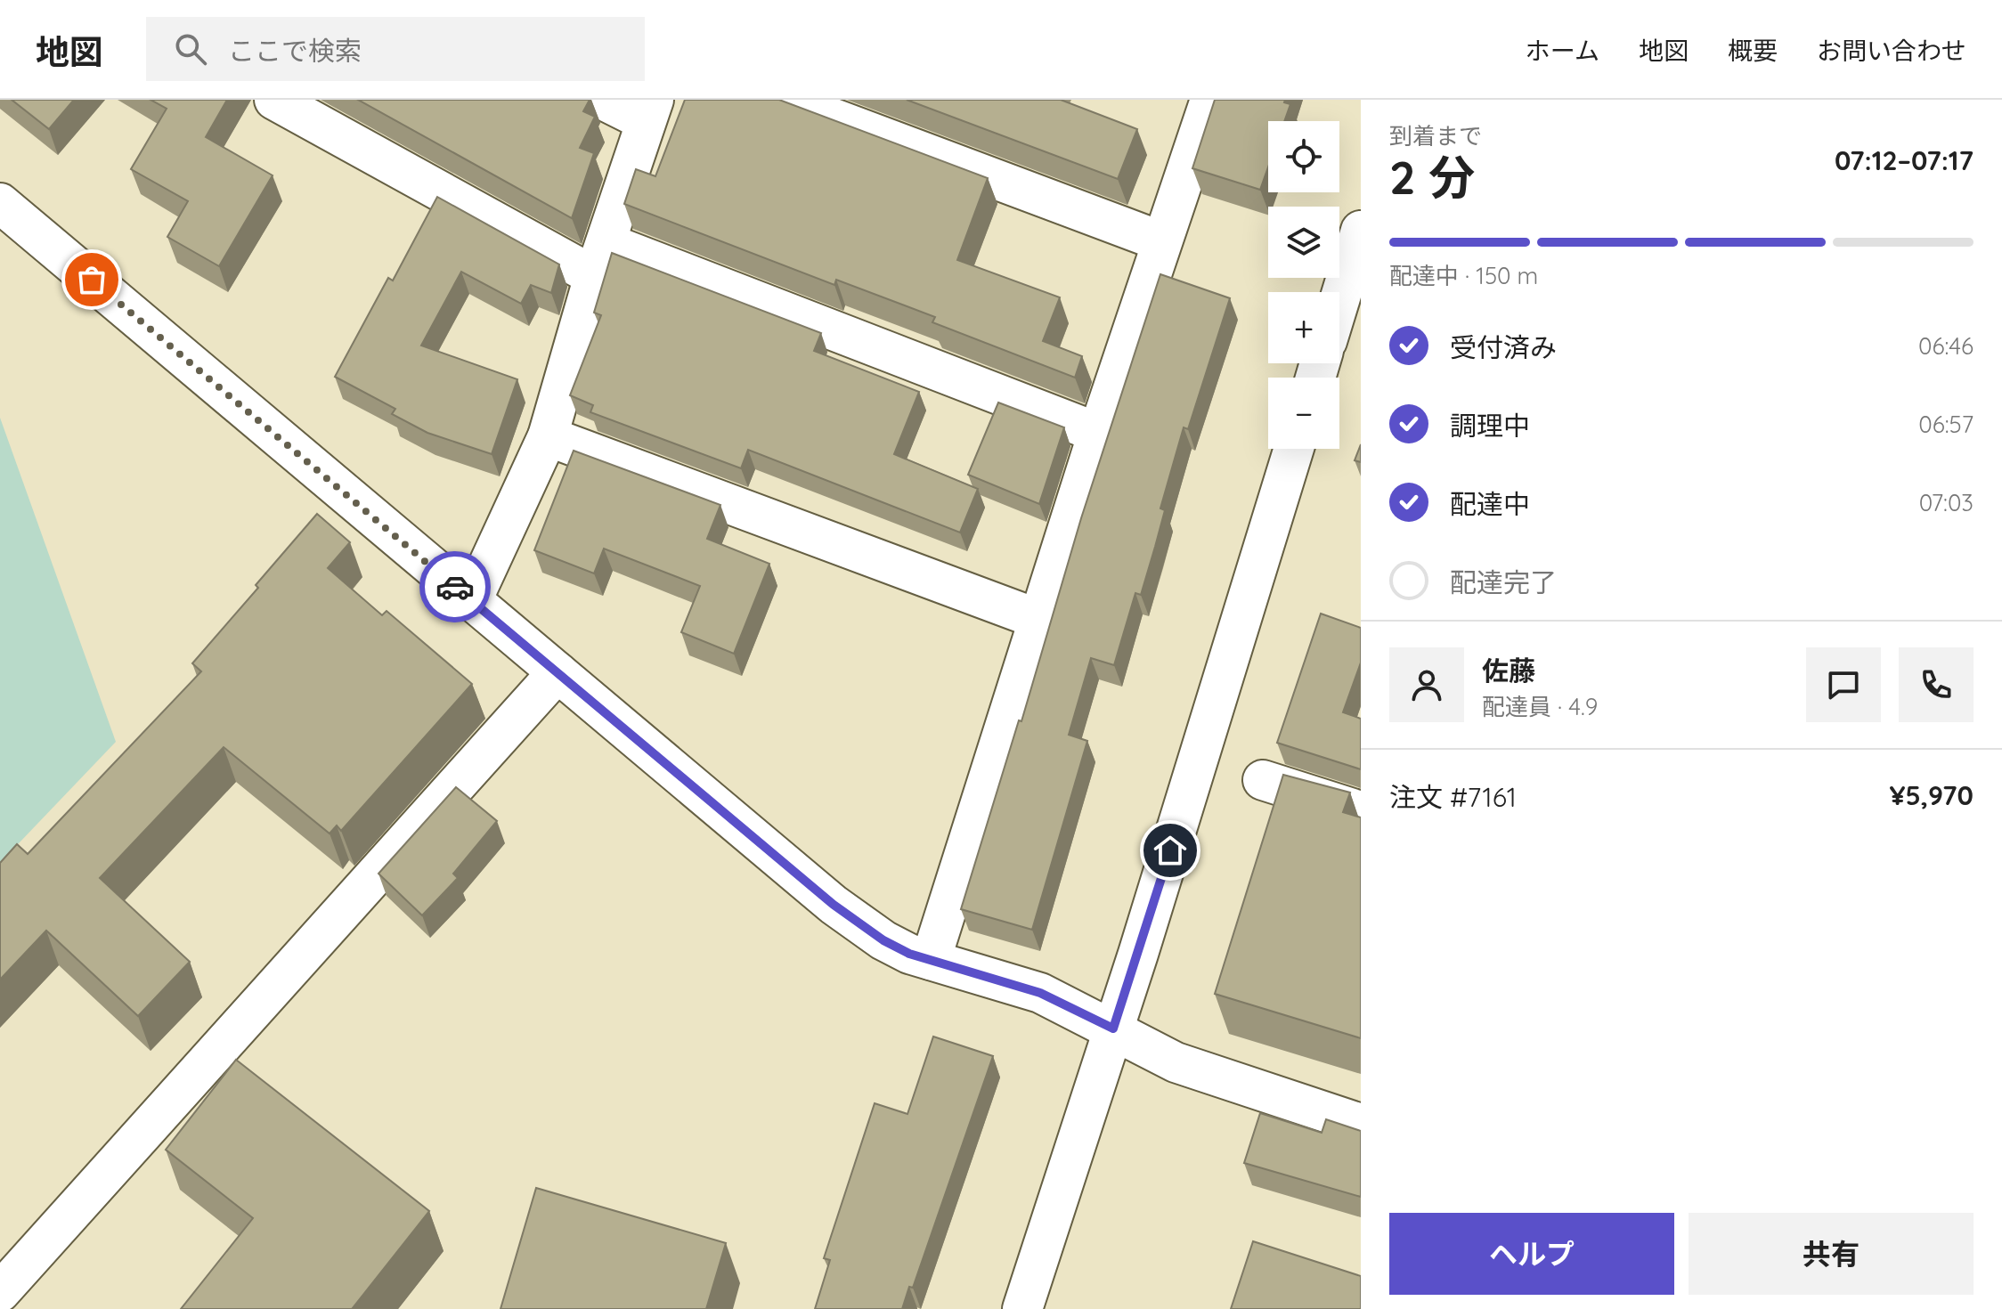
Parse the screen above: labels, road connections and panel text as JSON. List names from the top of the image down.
{
  "page": {
    "header": "地図",
    "search": "ここで検索",
    "nav": [
      "ホーム",
      "地図",
      "概要",
      "お問い合わせ"
    ],
    "heading": ["2 分", "到着まで", "07:12–07:17"],
    "panel": [
      "佐藤",
      "配達員 · 4.9",
      "注文 #7161",
      "¥5,970"
    ],
    "map_buttons": ["+", "−"],
    "bar": "配達中 · 150 m",
    "list": [
      ["受付済み", "06:46"],
      ["調理中", "06:57"],
      ["配達中", "07:03"],
      "配達完了"
    ],
    "buttons": ["ヘルプ", "共有"]
  }
}
